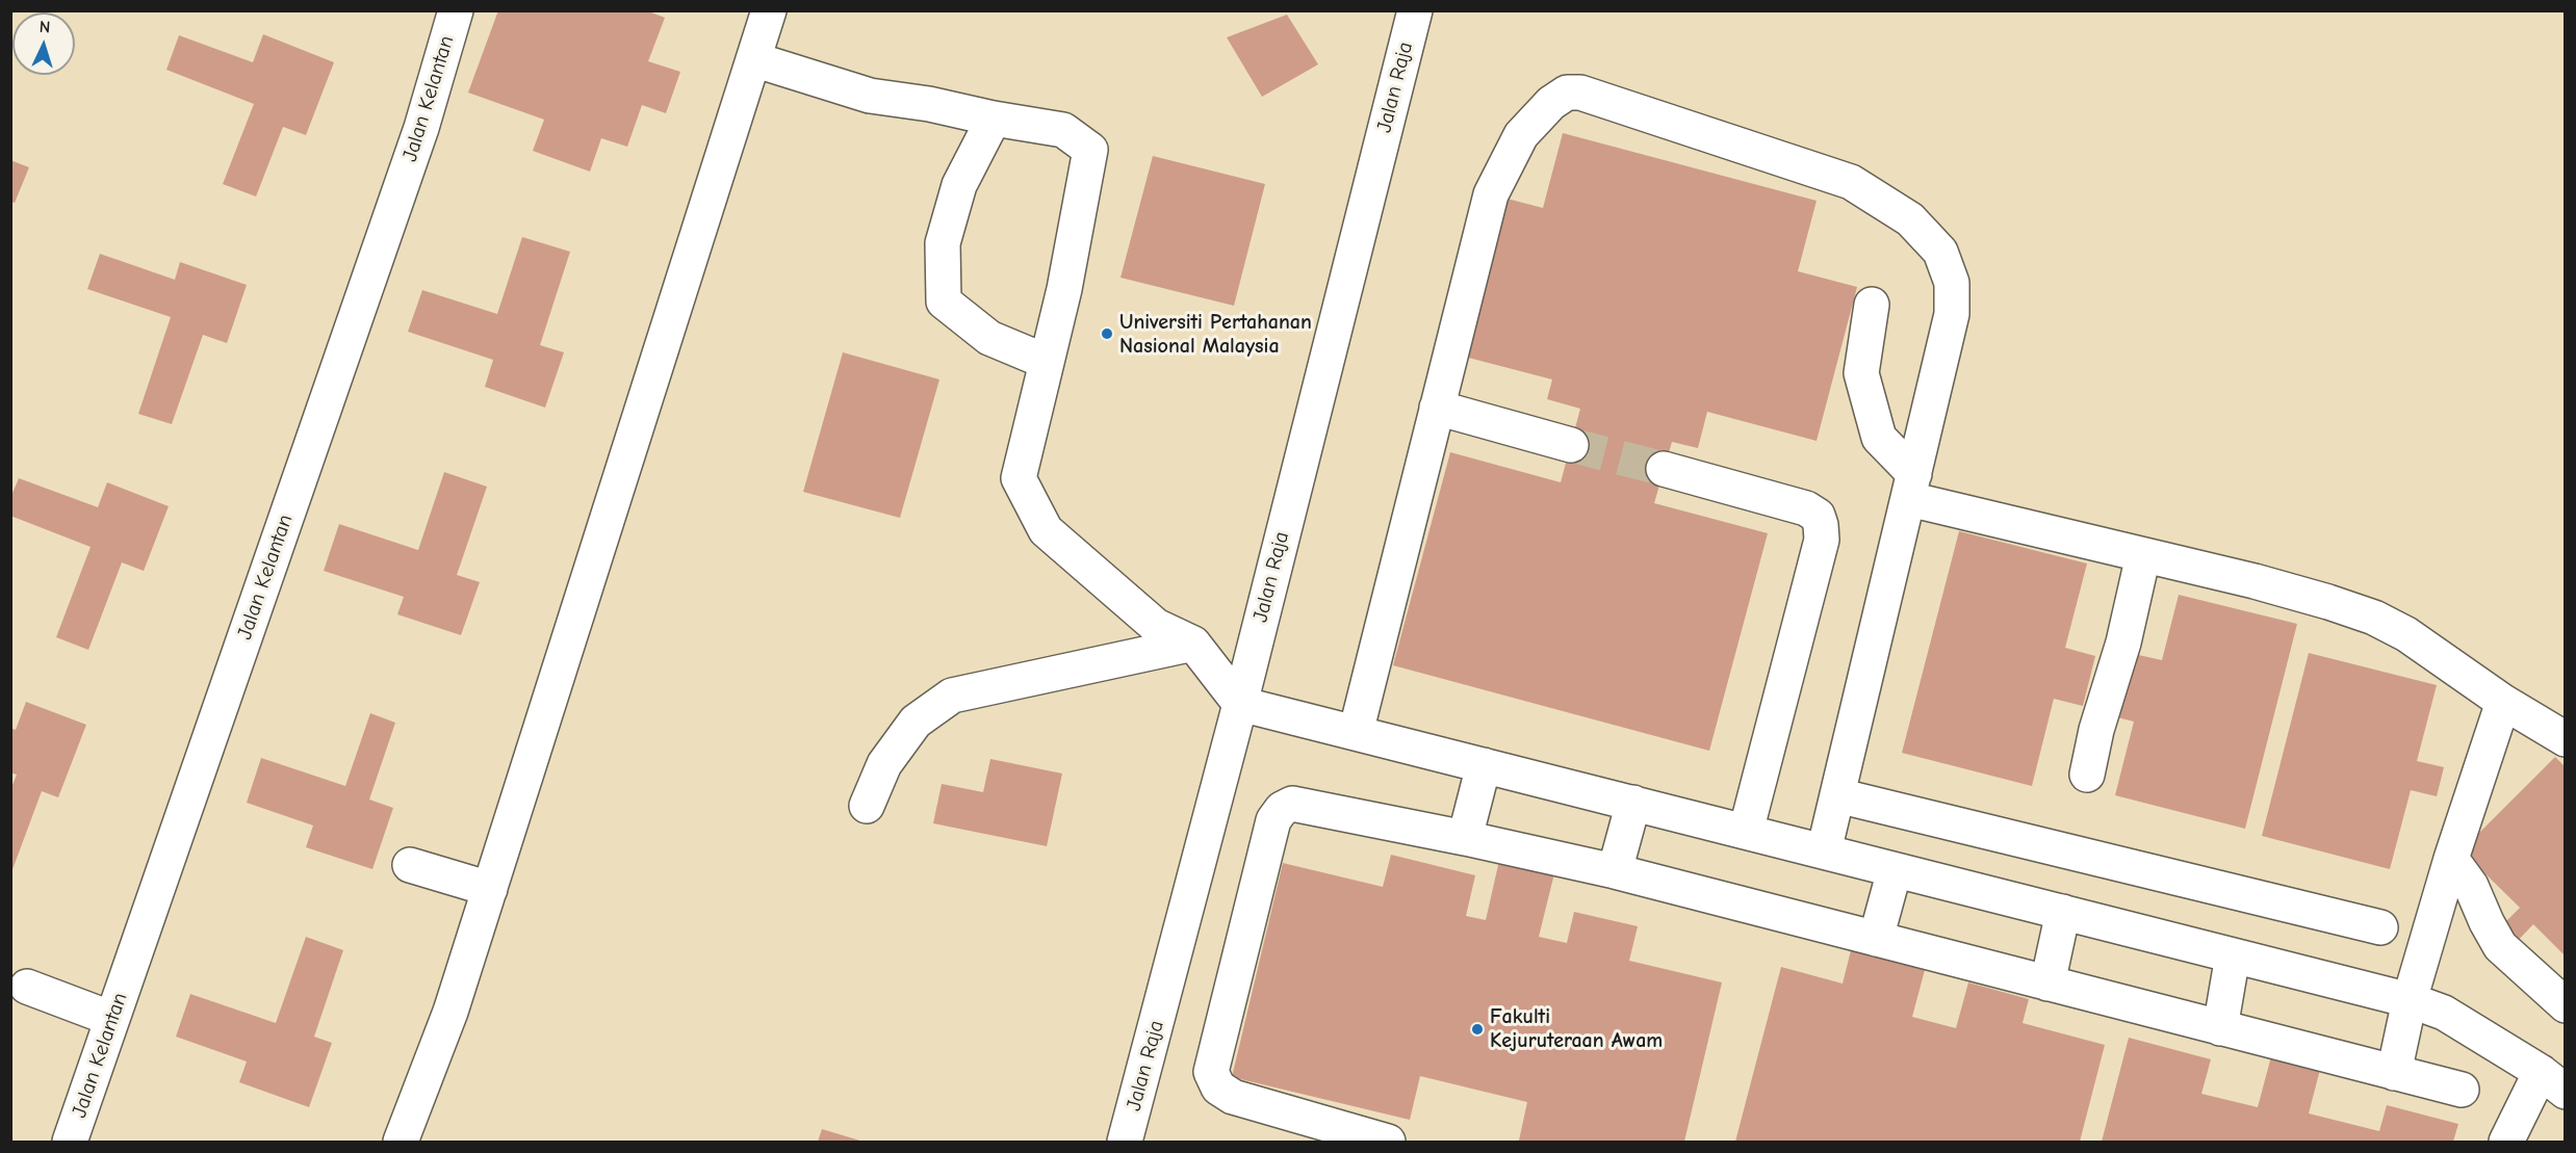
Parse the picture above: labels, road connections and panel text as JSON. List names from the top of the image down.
{
  "streets": {
    "street": ["Jalan Raja", "Jalan Kelantan"]
  },
  "places": ["Universiti Pertahanan Nasional Malaysia", "Fakulti Kejuruteraan Awam"],
  "north": "top"
}
